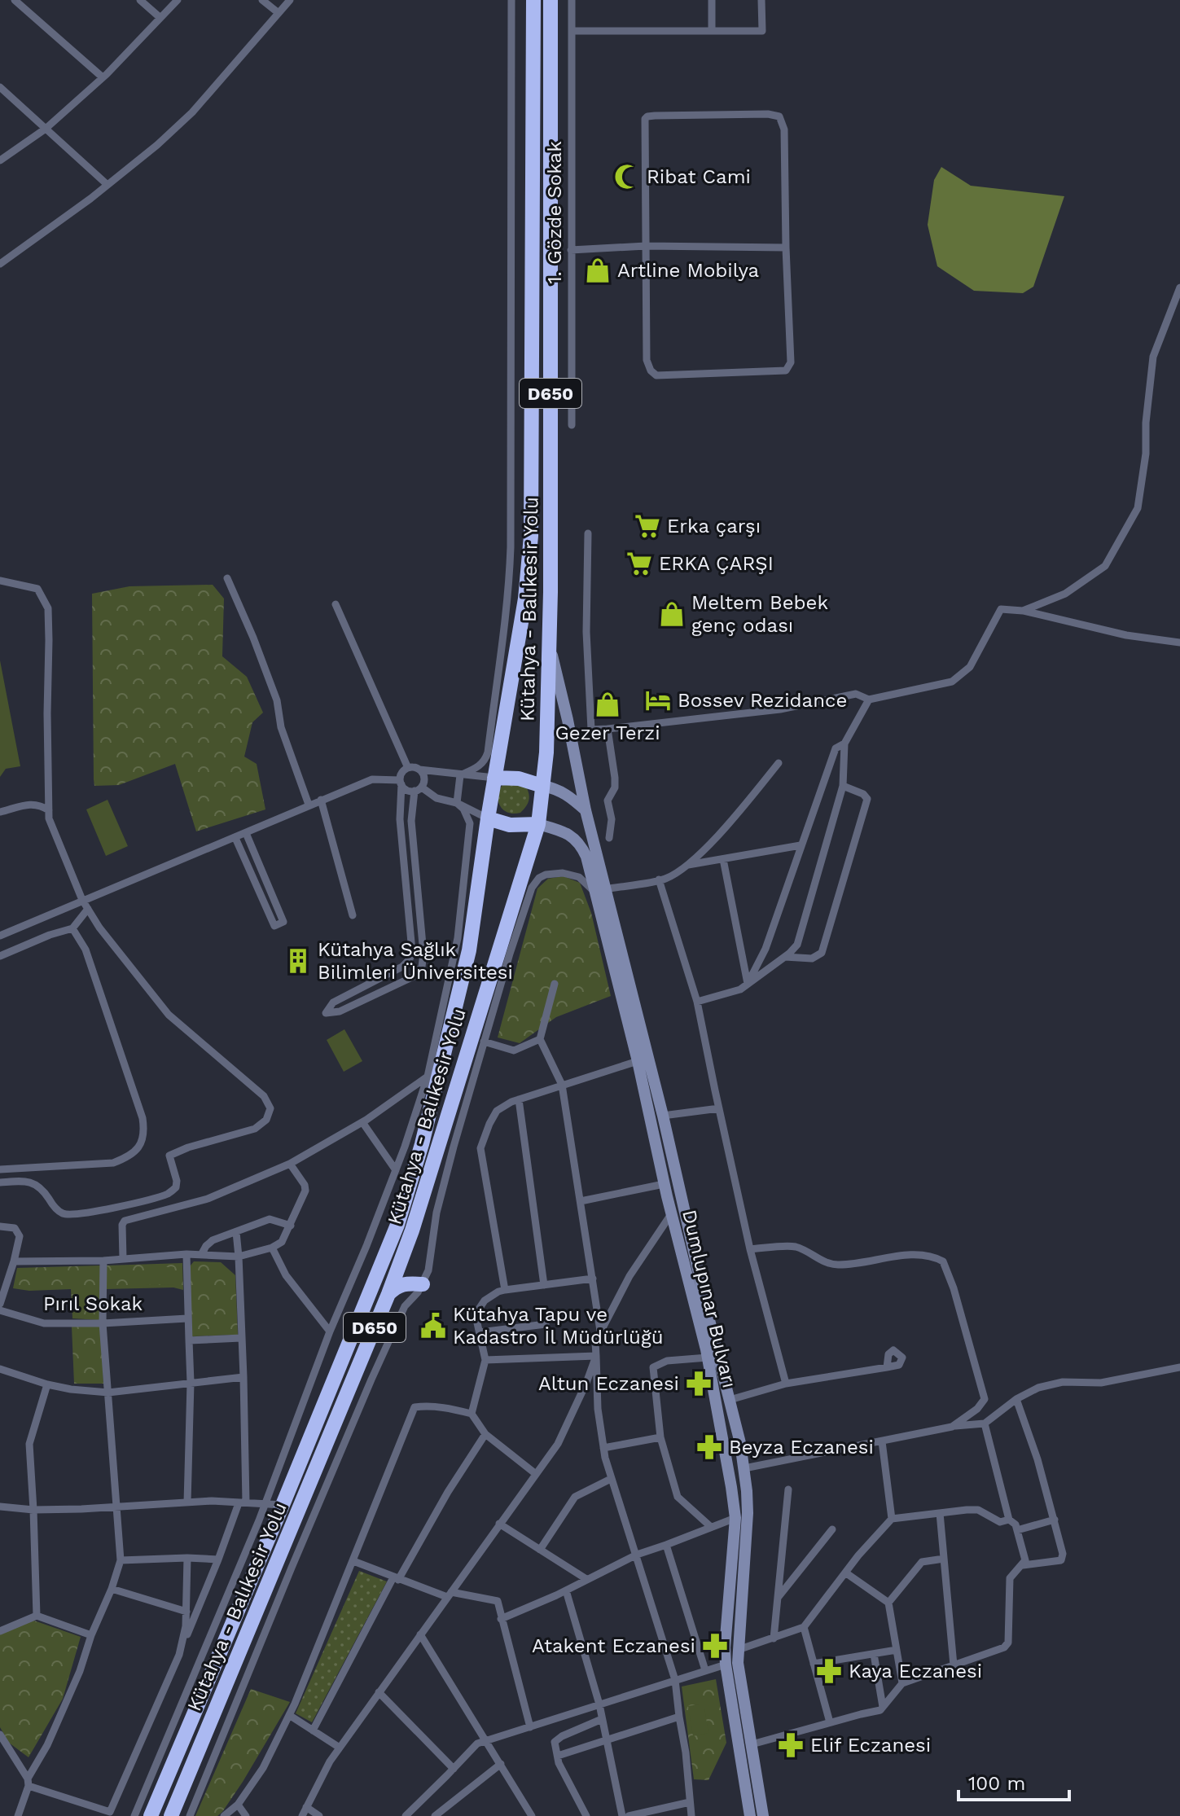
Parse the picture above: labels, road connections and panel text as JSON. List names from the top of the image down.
{
  "streets": {
    "highway": ["D650", "Kütahya - Balıkesir Yolu"],
    "main road": ["Dumlupınar Bulvarı"],
    "street": ["1. Gözde Sokak", "Pırıl Sokak"]
  },
  "crossings": [
    ["Kütahya - Balıkesir Yolu", "Dumlupınar Bulvarı"]
  ],
  "places": {
    "mosque": ["Ribat Cami"],
    "shop": ["Artline Mobilya", "Meltem Bebek genç odası", "Gezer Terzi"],
    "supermarket": ["Erka çarşı", "ERKA ÇARŞI"],
    "hotel": ["Bossev Rezidance"],
    "building": ["Kütahya Sağlık Bilimleri Üniversitesi"],
    "public building": ["Kütahya Tapu ve Kadastro İl Müdürlüğü"],
    "pharmacy": [
      "Altun Eczanesi",
      "Beyza Eczanesi",
      "Atakent Eczanesi",
      "Kaya Eczanesi",
      "Elif Eczanesi"
    ]
  },
  "scale_bar": "100 m"
}
